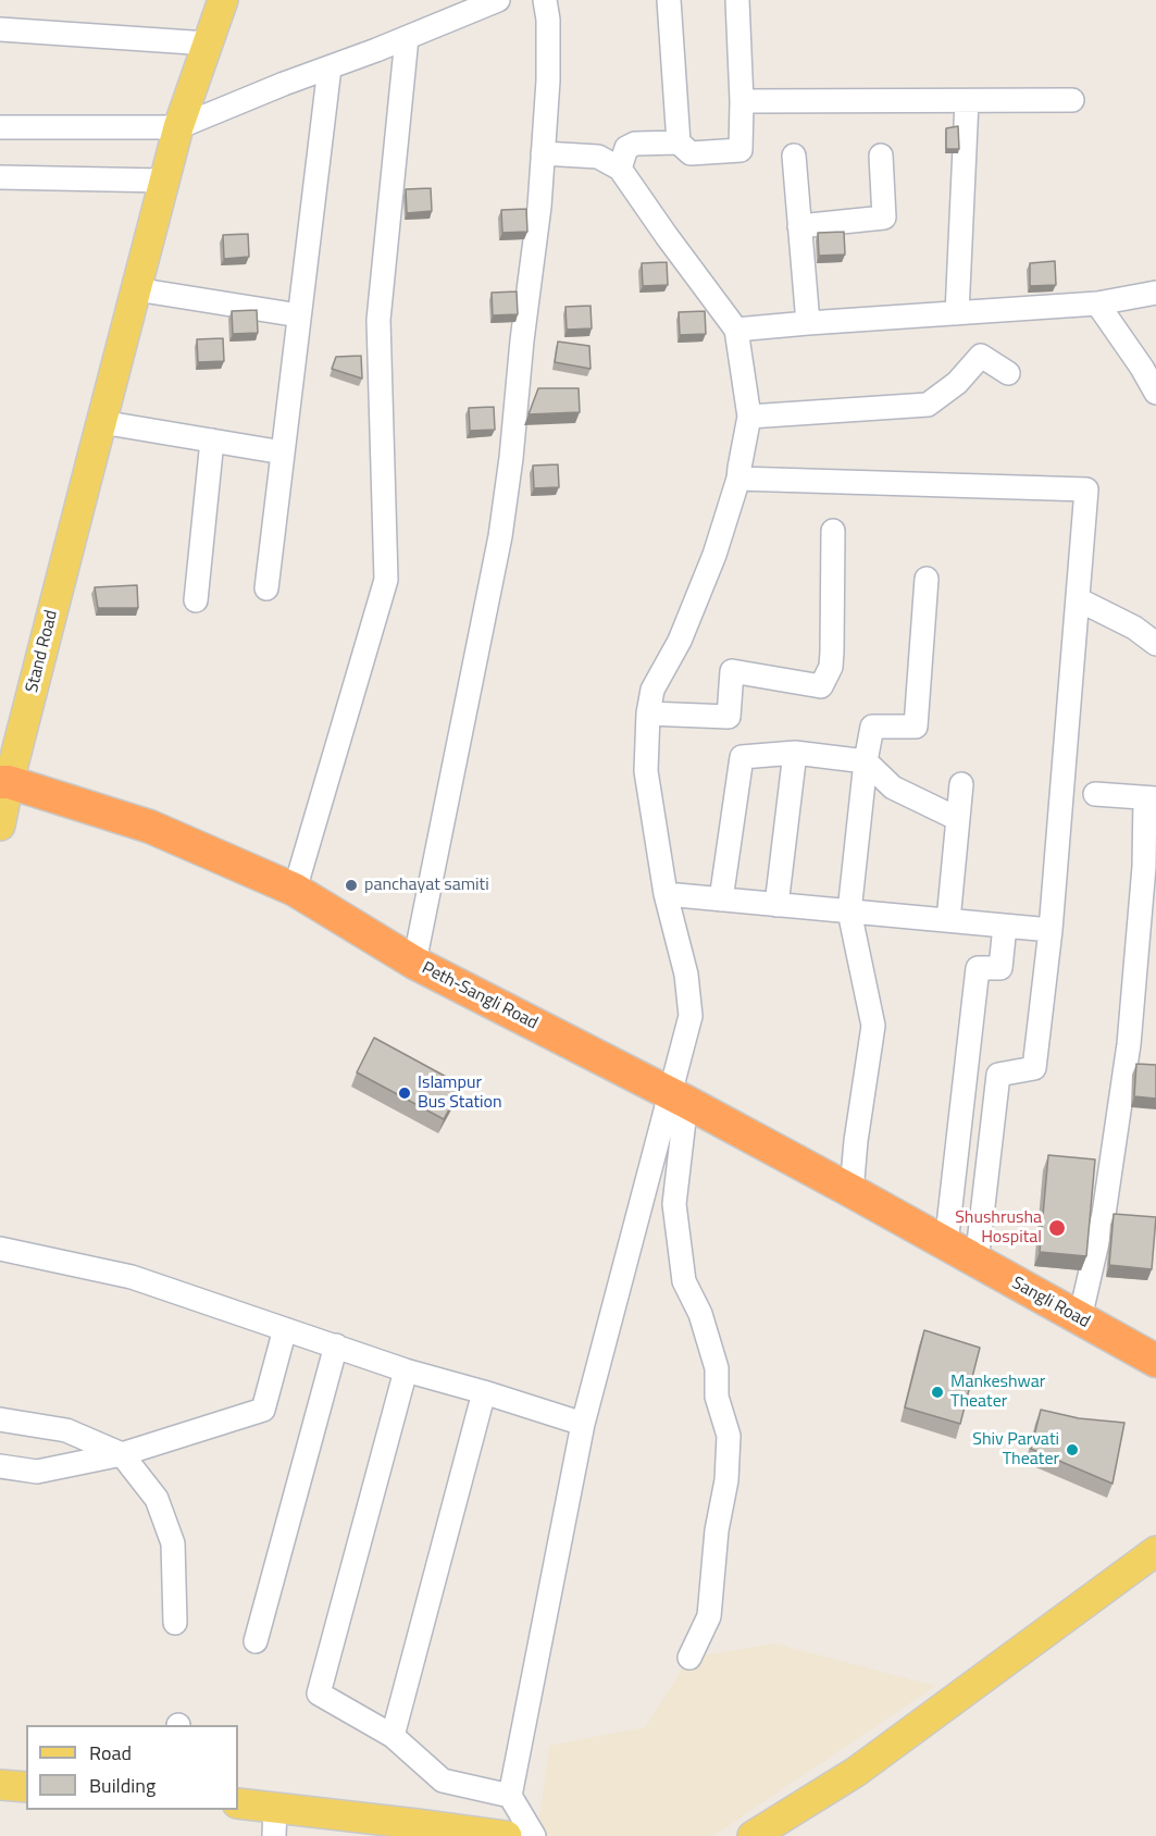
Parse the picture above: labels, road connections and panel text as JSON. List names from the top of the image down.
{
  "streets": {
    "highway": ["Peth-Sangli Road", "Sangli Road"],
    "main road": ["Stand Road"]
  },
  "crossings": [
    ["Stand Road", "Peth-Sangli Road"],
    ["Peth-Sangli Road", "Sangli Road"]
  ],
  "places": [
    "panchayat samiti",
    "Islampur Bus Station",
    "Shushrusha Hospital",
    "Mankeshwar Theater",
    "Shiv Parvati Theater"
  ],
  "legend": ["Road", "Building"]
}
